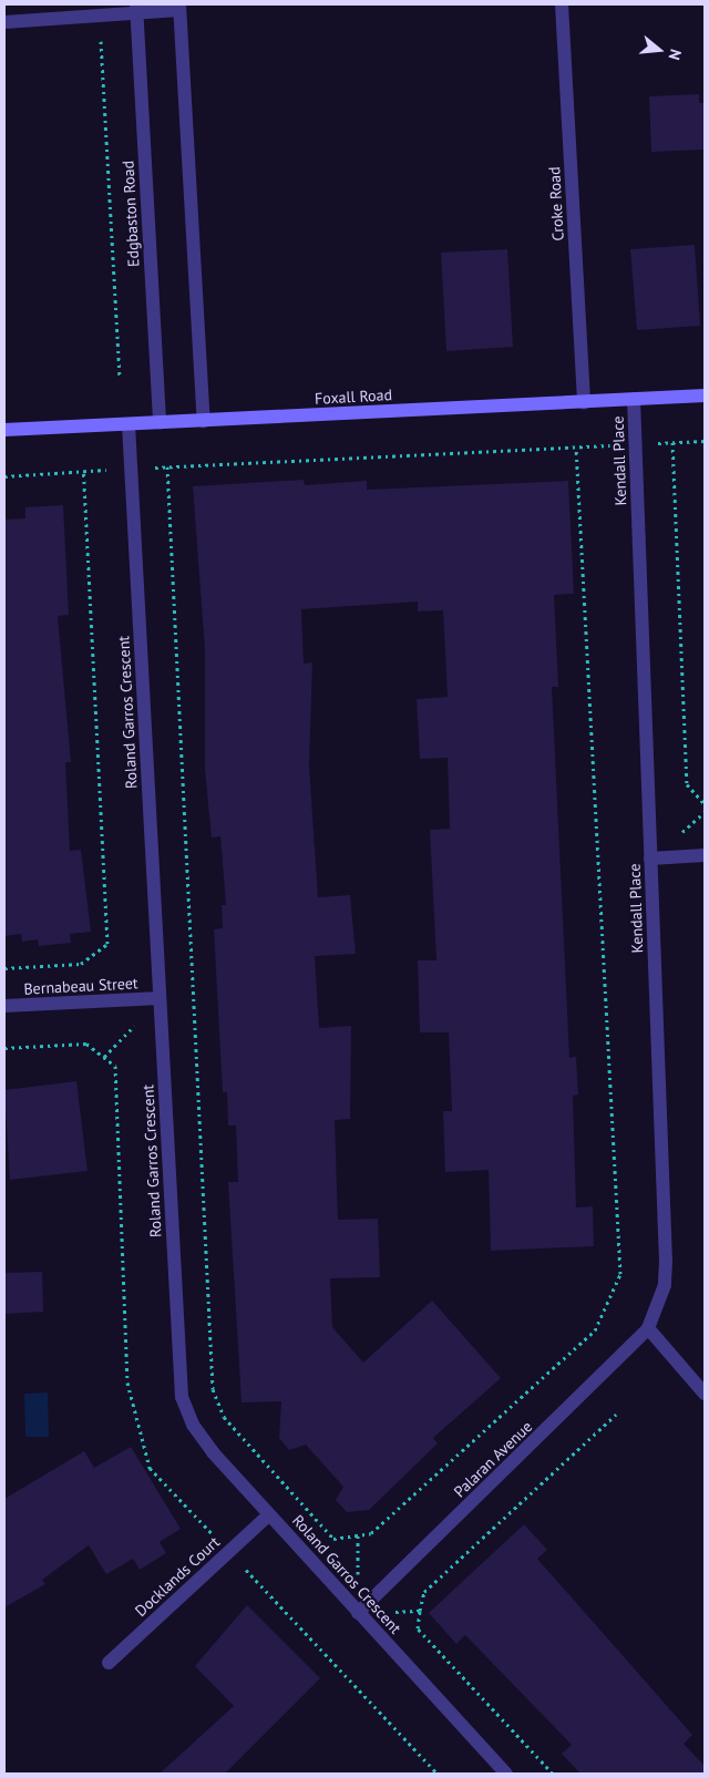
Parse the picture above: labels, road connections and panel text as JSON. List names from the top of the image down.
{
  "streets": {
    "street": [
      "Croke Road",
      "Edgbaston Road",
      "Foxall Road",
      "Kendall Place",
      "Roland Garros Crescent",
      "Bernabeau Street",
      "Palaran Avenue",
      "Docklands Court"
    ]
  },
  "crossings": [
    ["Croke Road", "Foxall Road"],
    ["Edgbaston Road", "Foxall Road"],
    ["Foxall Road", "Kendall Place"],
    ["Foxall Road", "Roland Garros Crescent"],
    ["Kendall Place", "Palaran Avenue"],
    ["Roland Garros Crescent", "Bernabeau Street"],
    ["Roland Garros Crescent", "Palaran Avenue"],
    ["Roland Garros Crescent", "Docklands Court"]
  ],
  "north": "right"
}
